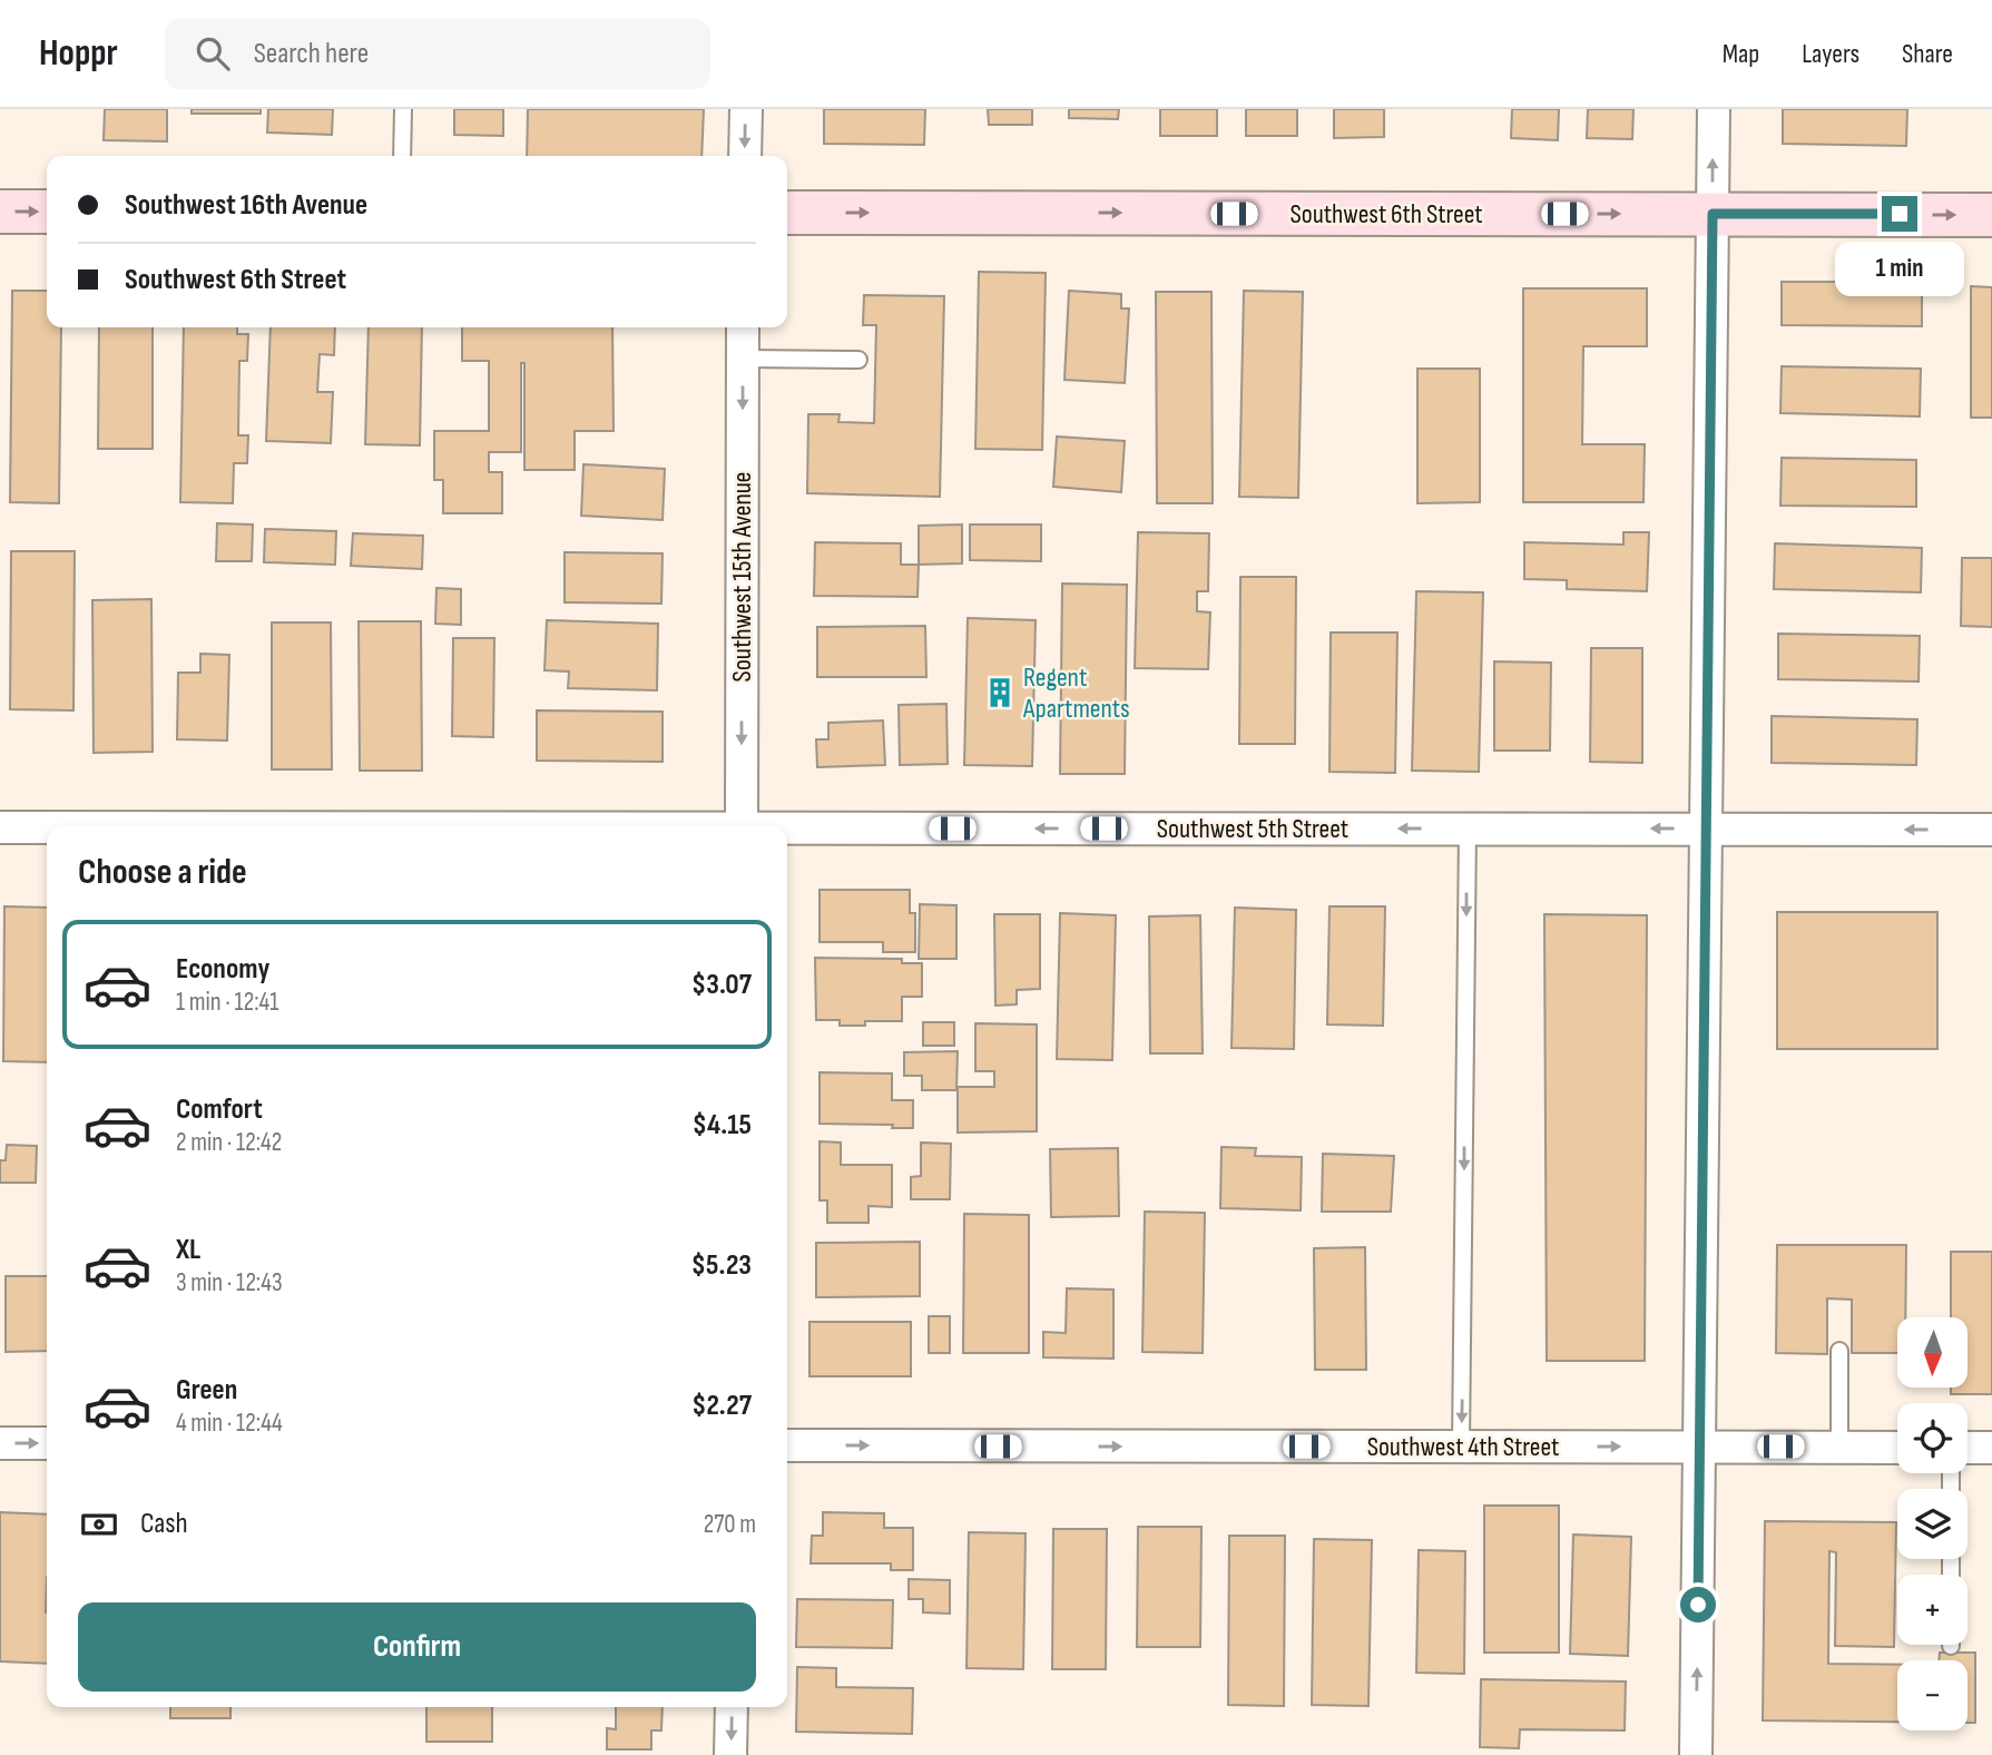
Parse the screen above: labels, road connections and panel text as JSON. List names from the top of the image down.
{
  "streets": {
    "street": [
      "Southwest 6th Street",
      "Southwest 15th Avenue",
      "Southwest 5th Street",
      "Southwest 4th Street"
    ]
  },
  "one_way": [
    "Southwest 6th Street",
    "Southwest 15th Avenue",
    "Southwest 5th Street",
    "Southwest 4th Street"
  ],
  "places": {
    "building": ["Regent Apartments"]
  },
  "north": "bottom",
  "page": {
    "header": "Hoppr",
    "search": "Search here",
    "nav": ["Map", "Layers", "Share"],
    "banner": ["Southwest 16th Avenue", "Southwest 6th Street"],
    "bubble": "1 min",
    "heading": "Choose a ride",
    "list": [
      {
        "name": "Economy",
        "note": "1 min · 12:41",
        "value": "$3.07"
      },
      {
        "name": "Comfort",
        "note": "2 min · 12:42",
        "value": "$4.15"
      },
      {
        "name": "XL",
        "note": "3 min · 12:43",
        "value": "$5.23"
      },
      {
        "name": "Green",
        "note": "4 min · 12:44",
        "value": "$2.27"
      }
    ],
    "map_buttons": ["+", "−"],
    "pay": ["Cash", "270 m"],
    "buttons": "Confirm"
  }
}
